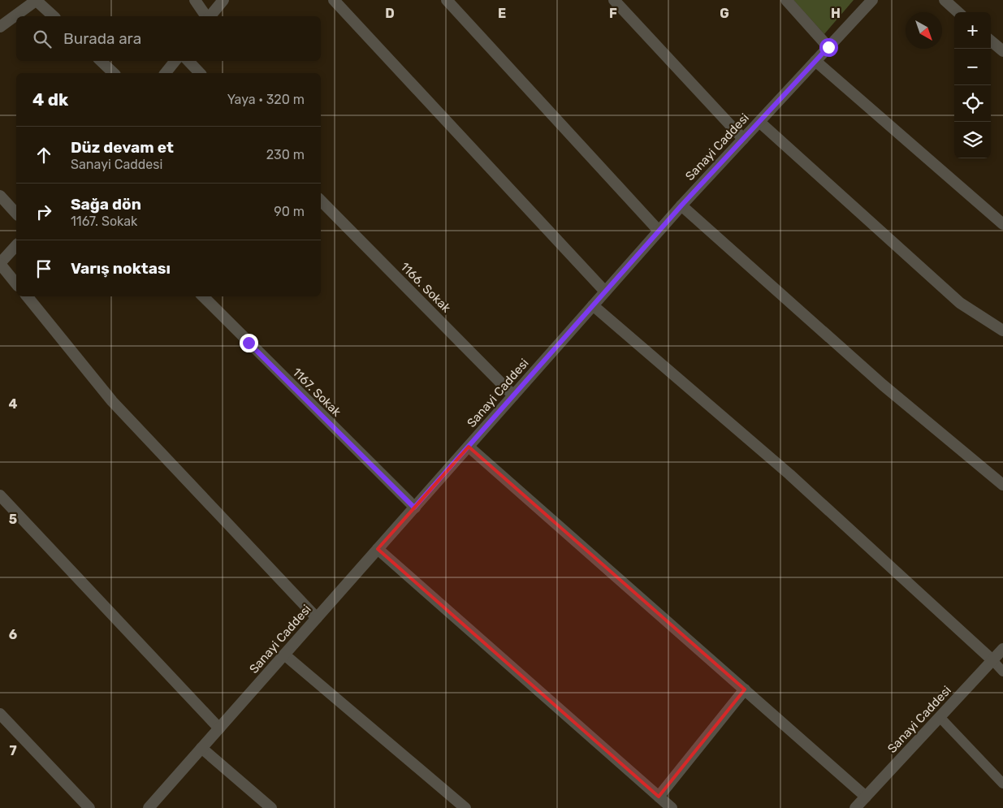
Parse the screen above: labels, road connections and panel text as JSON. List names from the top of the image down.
{
  "streets": {
    "street": ["Sanayi Caddesi", "1166. Sokak", "1167. Sokak"]
  },
  "crossings": [
    ["Sanayi Caddesi", "1166. Sokak"],
    ["Sanayi Caddesi", "1167. Sokak"]
  ],
  "north": "bottom right",
  "page": {
    "map_buttons": ["+", "−"],
    "search": "Burada ara",
    "heading": ["4 dk", "Yaya · 320 m"],
    "list": [
      ["Düz devam et", "Sanayi Caddesi", "230 m"],
      ["Sağa dön", "1167. Sokak", "90 m"],
      "Varış noktası"
    ]
  },
  "grid": {
    "columns": [
      "D",
      "E",
      "F",
      "G",
      "H"
    ],
    "rows": [
      "4",
      "5",
      "6",
      "7"
    ]
  }
}
